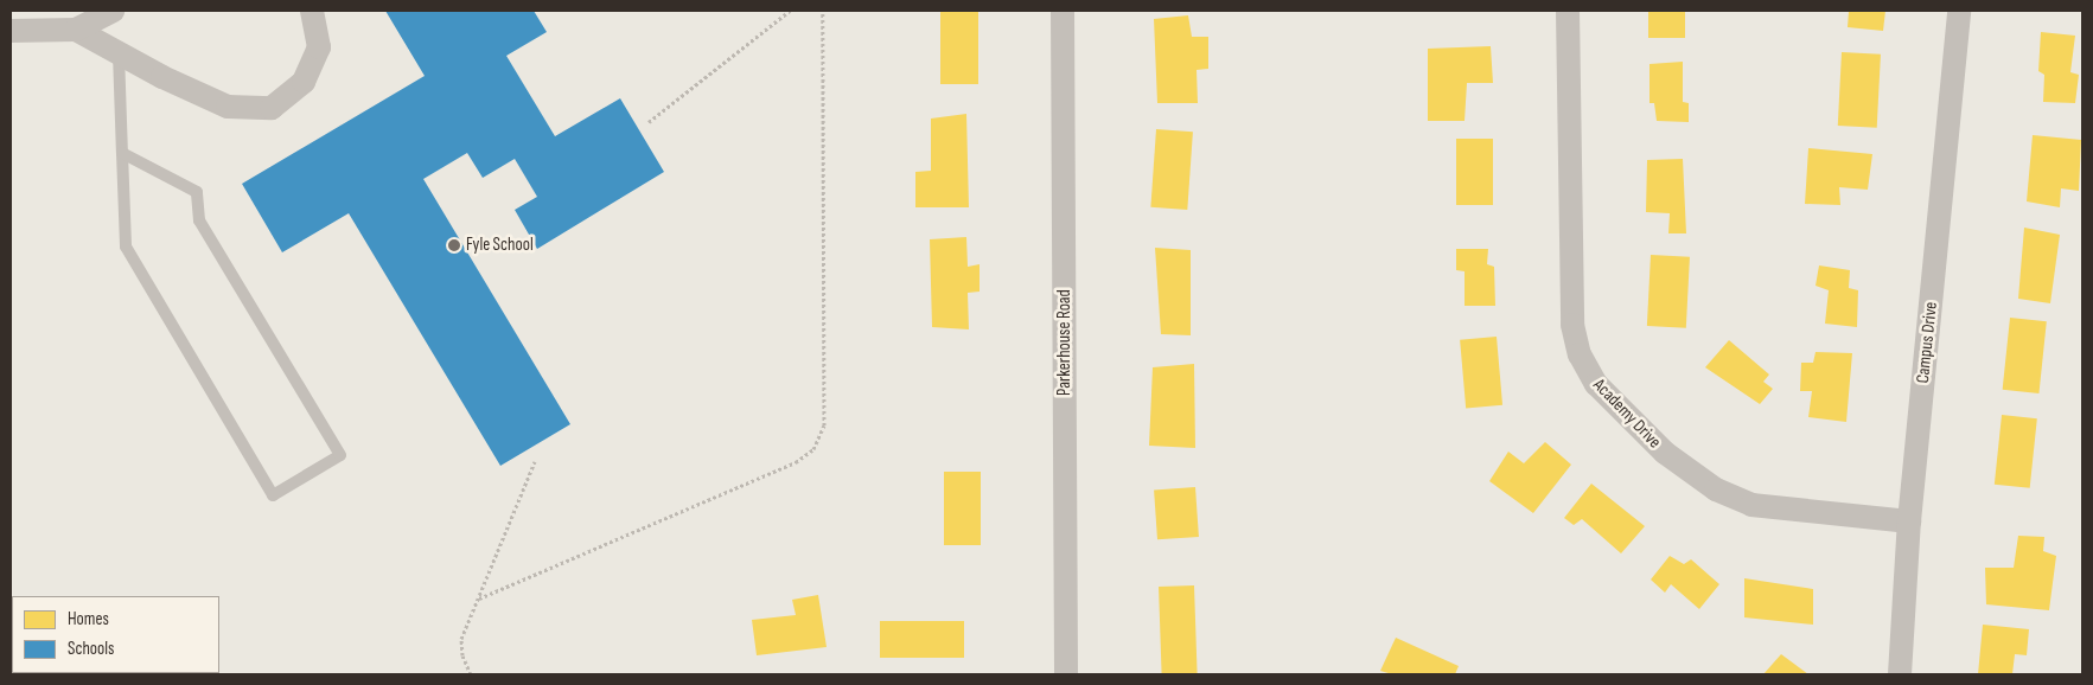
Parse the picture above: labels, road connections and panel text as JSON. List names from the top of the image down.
{
  "streets": {
    "street": ["Parkerhouse Road", "Campus Drive", "Academy Drive"]
  },
  "crossings": [
    ["Campus Drive", "Academy Drive"]
  ],
  "places": ["Fyle School"],
  "legend": ["Homes", "Schools"]
}
